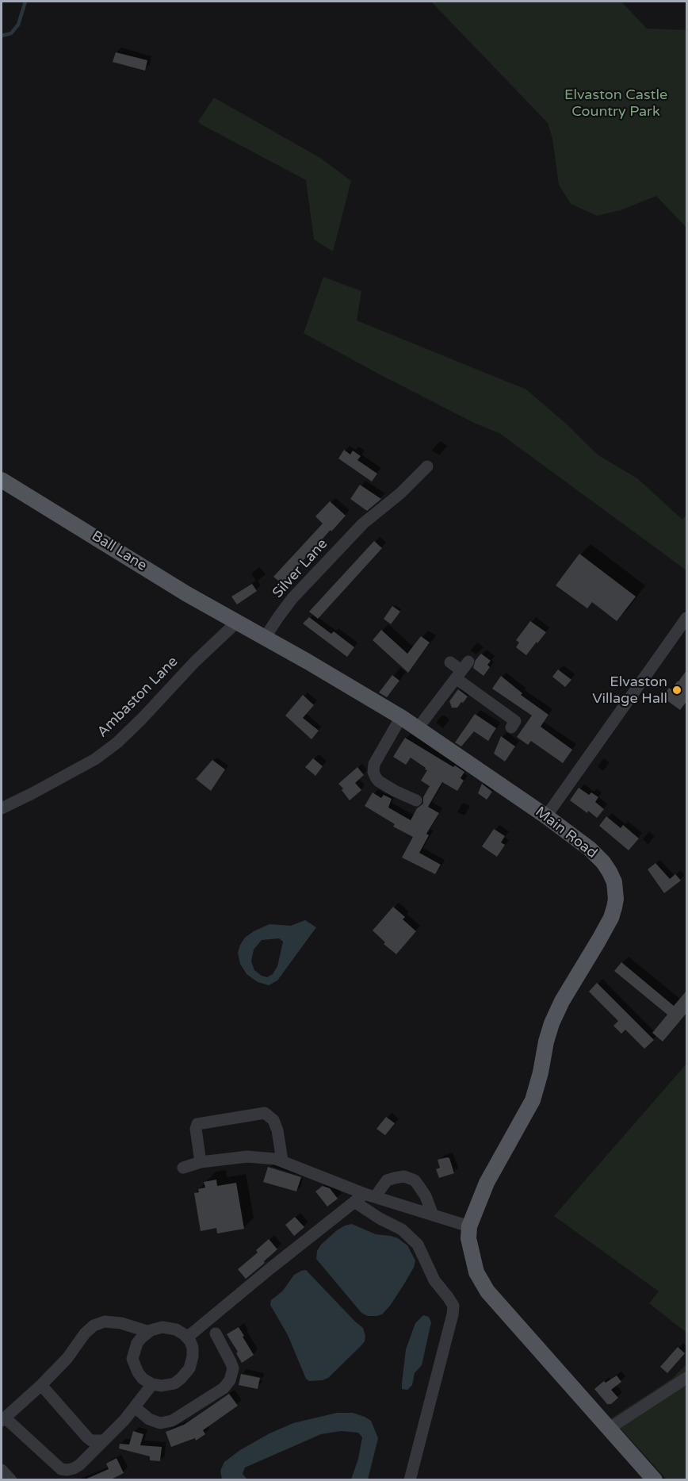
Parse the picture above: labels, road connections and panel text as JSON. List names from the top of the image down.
{
  "streets": {
    "main road": ["Ball Lane", "Main Road"],
    "street": ["Silver Lane", "Ambaston Lane"]
  },
  "crossings": [
    ["Ball Lane", "Ambaston Lane"],
    ["Ball Lane", "Main Road"],
    ["Silver Lane", "Main Road"],
    ["Ambaston Lane", "Main Road"]
  ],
  "parks": ["Elvaston Castle Country Park"],
  "places": ["Elvaston Village Hall"]
}
